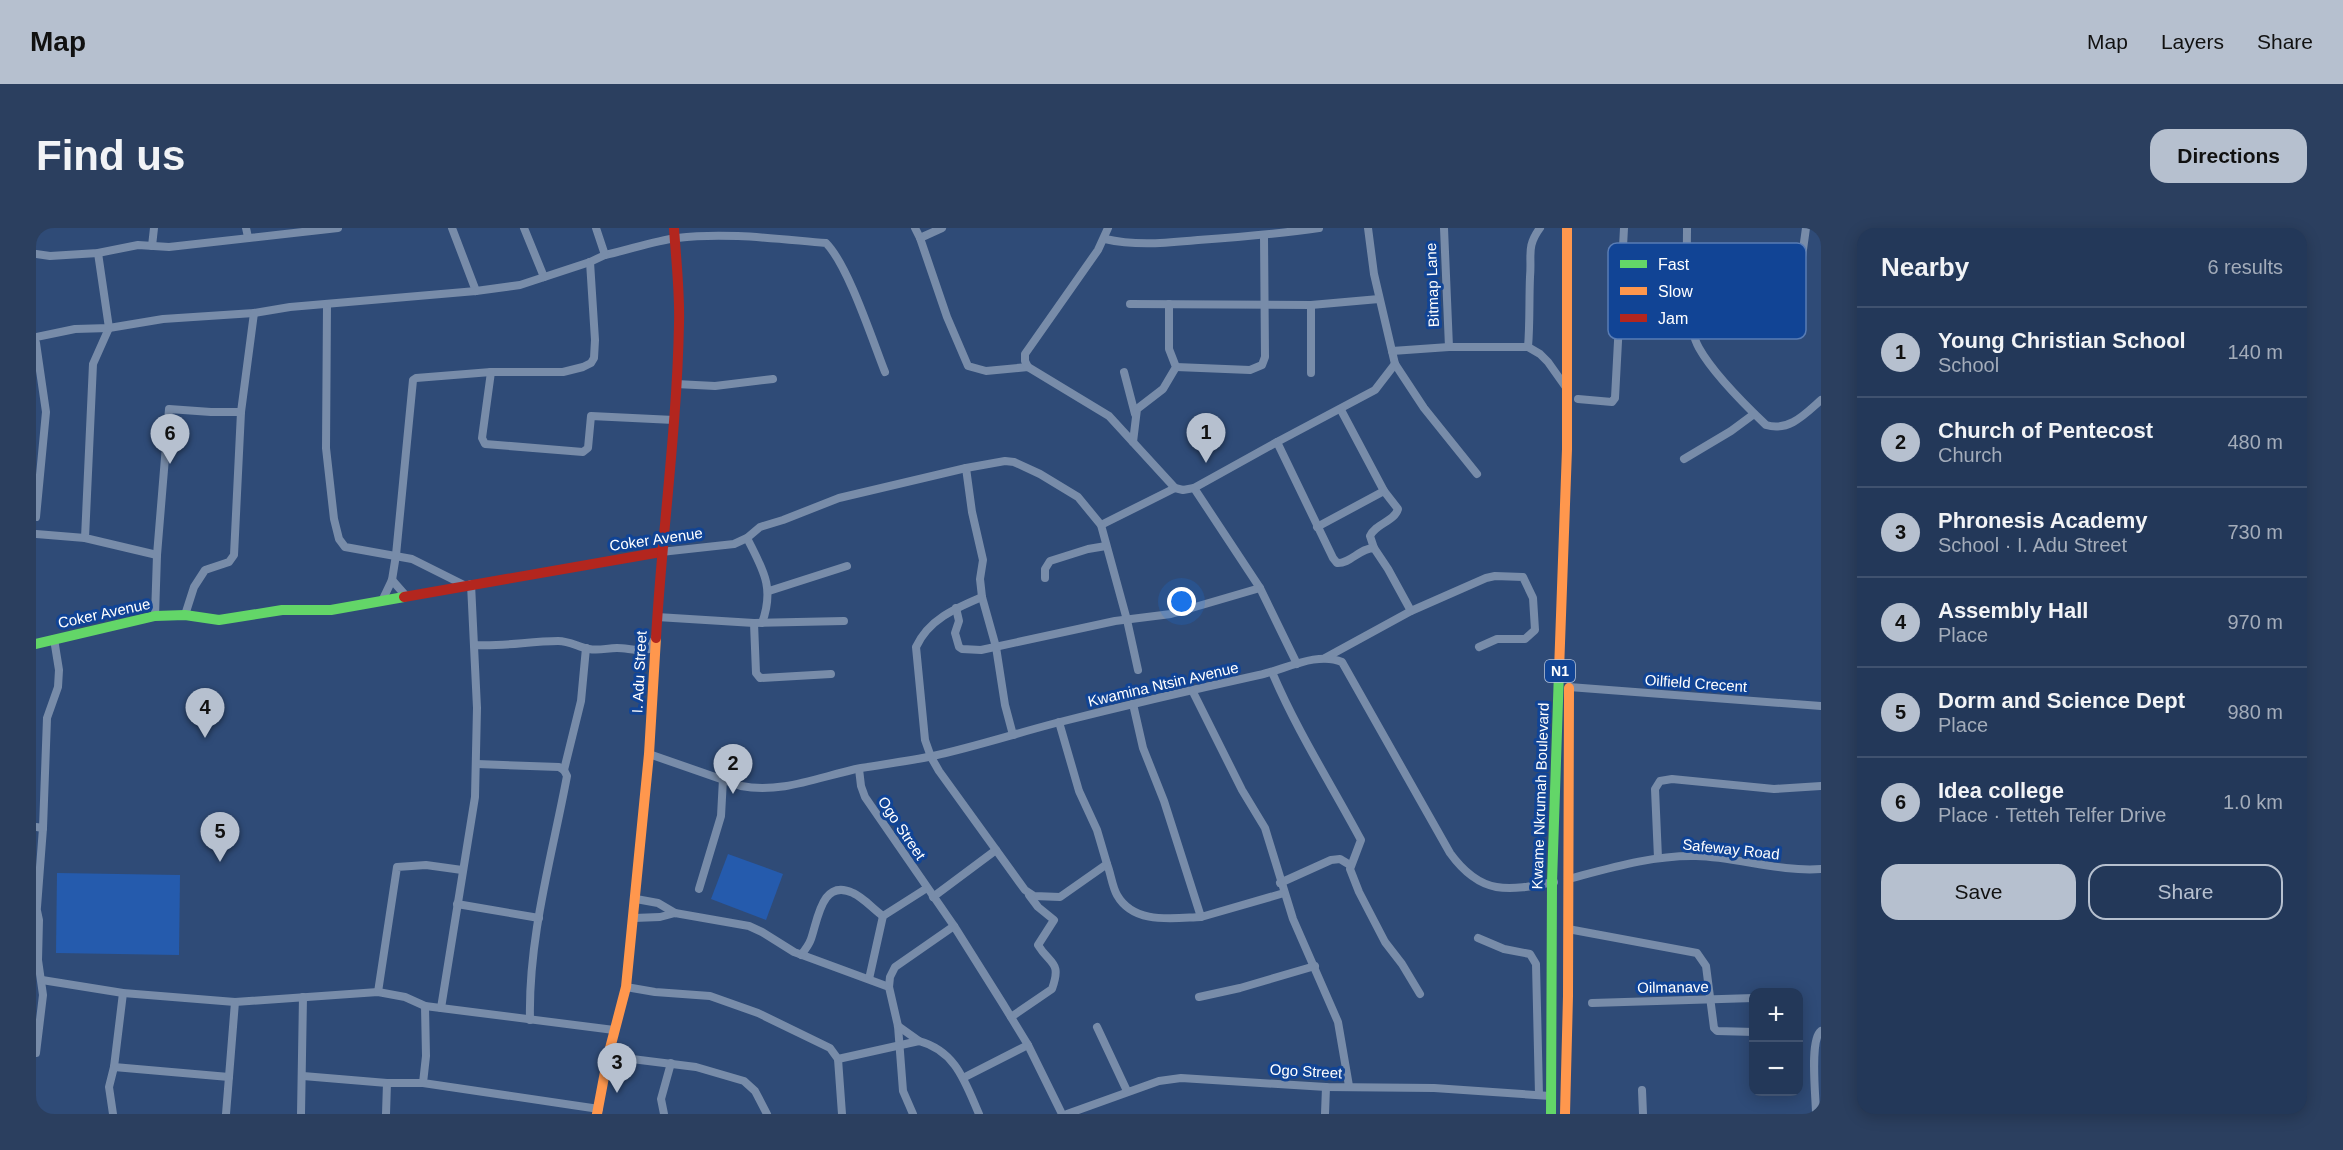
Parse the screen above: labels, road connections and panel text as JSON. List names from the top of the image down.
{
  "streets": {
    "main road": [
      "Coker Avenue",
      "N1",
      "I. Adu Street",
      "Kwame Nkrumah Boulevard"
    ],
    "street": [
      "Bitmap Lane",
      "Oilfield Crecent",
      "Kwamina Ntsin Avenue",
      "Ogo Street",
      "Safeway Road",
      "Oilmanave"
    ]
  },
  "crossings": [
    ["Coker Avenue", "I. Adu Street"],
    ["I. Adu Street", "Kwamina Ntsin Avenue"],
    ["Oilfield Crecent", "Kwame Nkrumah Boulevard"],
    ["Kwamina Ntsin Avenue", "Ogo Street"],
    ["Kwame Nkrumah Boulevard", "Ogo Street"],
    ["Kwame Nkrumah Boulevard", "Safeway Road"]
  ],
  "legend": ["Fast", "Slow", "Jam"],
  "page": {
    "header": "Map",
    "nav": ["Map", "Layers", "Share"],
    "buttons": [
      "Directions",
      ["Save", "Share"]
    ],
    "title": "Find us",
    "heading": ["Nearby", "6 results"],
    "list": [
      {
        "mark": "1",
        "name": "Young Christian School",
        "note": "School",
        "value": "140 m"
      },
      {
        "mark": "2",
        "name": "Church of Pentecost",
        "note": "Church",
        "value": "480 m"
      },
      {
        "mark": "3",
        "name": "Phronesis Academy",
        "note": "School · I. Adu Street",
        "value": "730 m"
      },
      {
        "mark": "4",
        "name": "Assembly Hall",
        "note": "Place",
        "value": "970 m"
      },
      {
        "mark": "5",
        "name": "Dorm and Science Dept",
        "note": "Place",
        "value": "980 m"
      },
      {
        "mark": "6",
        "name": "Idea college",
        "note": "Place · Tetteh Telfer Drive",
        "value": "1.0 km"
      }
    ],
    "pins": [
      "1",
      "6",
      "4",
      "2",
      "5",
      "3"
    ],
    "map_buttons": ["+", "−"]
  }
}
